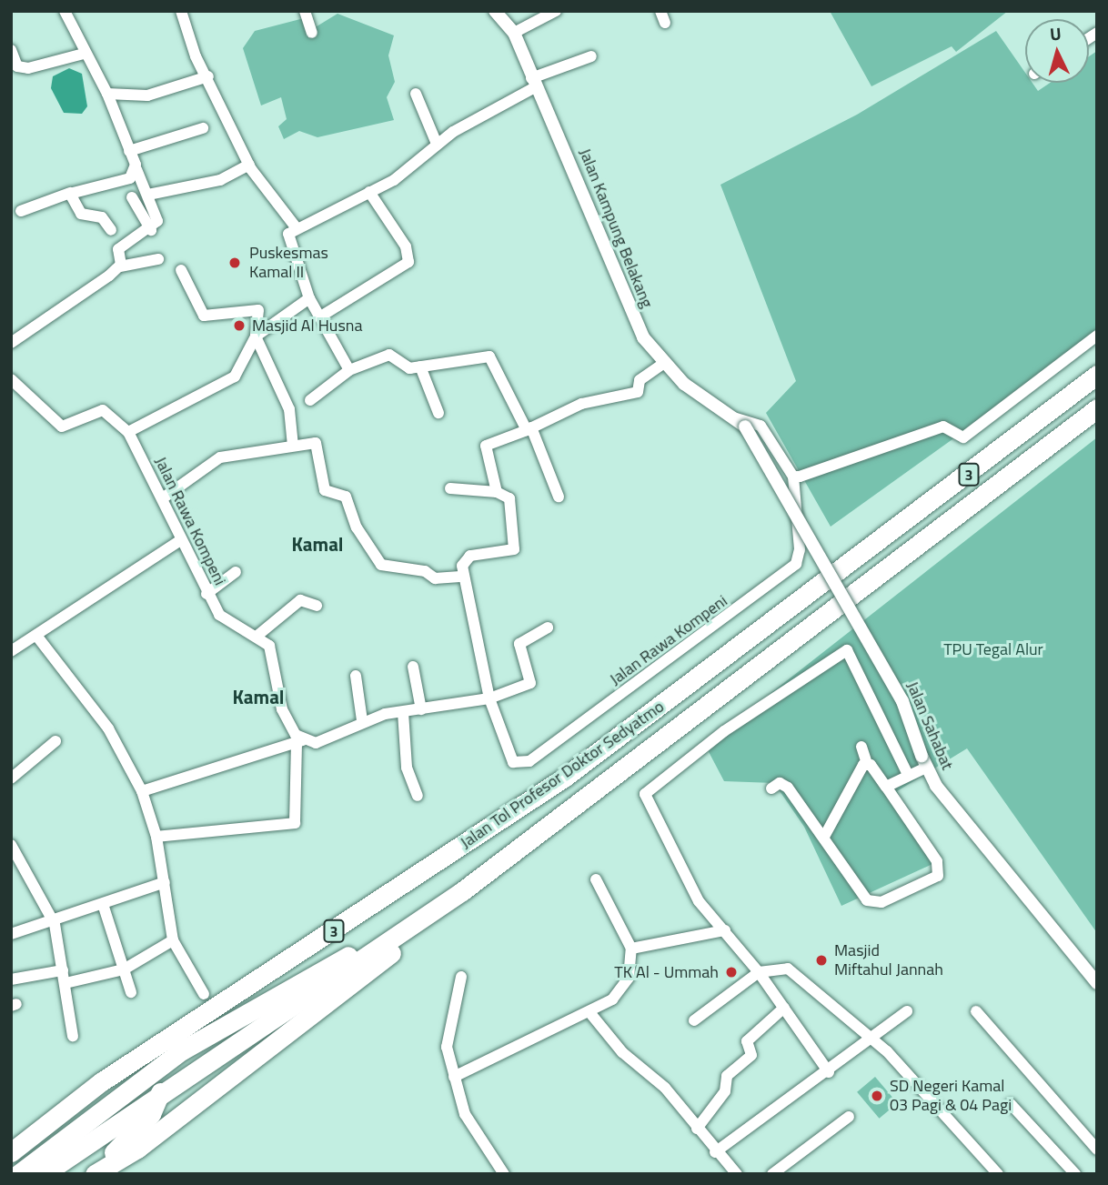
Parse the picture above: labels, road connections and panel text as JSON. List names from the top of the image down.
{
  "streets": {
    "highway": ["3", "Jalan Tol Profesor Doktor Sedyatmo"],
    "street": ["Jalan Kampung Belakang", "Jalan Rawa Kompeni", "Jalan Sahabat"]
  },
  "crossings": [
    ["Jalan Kampung Belakang", "Jalan Sahabat"]
  ],
  "districts": ["Kamal", "Kamal"],
  "parks": ["TPU Tegal Alur"],
  "places": [
    "Puskesmas Kamal II",
    "Masjid Al Husna",
    "Masjid Miftahul Jannah",
    "TK Al - Ummah",
    "SD Negeri Kamal 03 Pagi & 04 Pagi"
  ],
  "north": "top"
}
